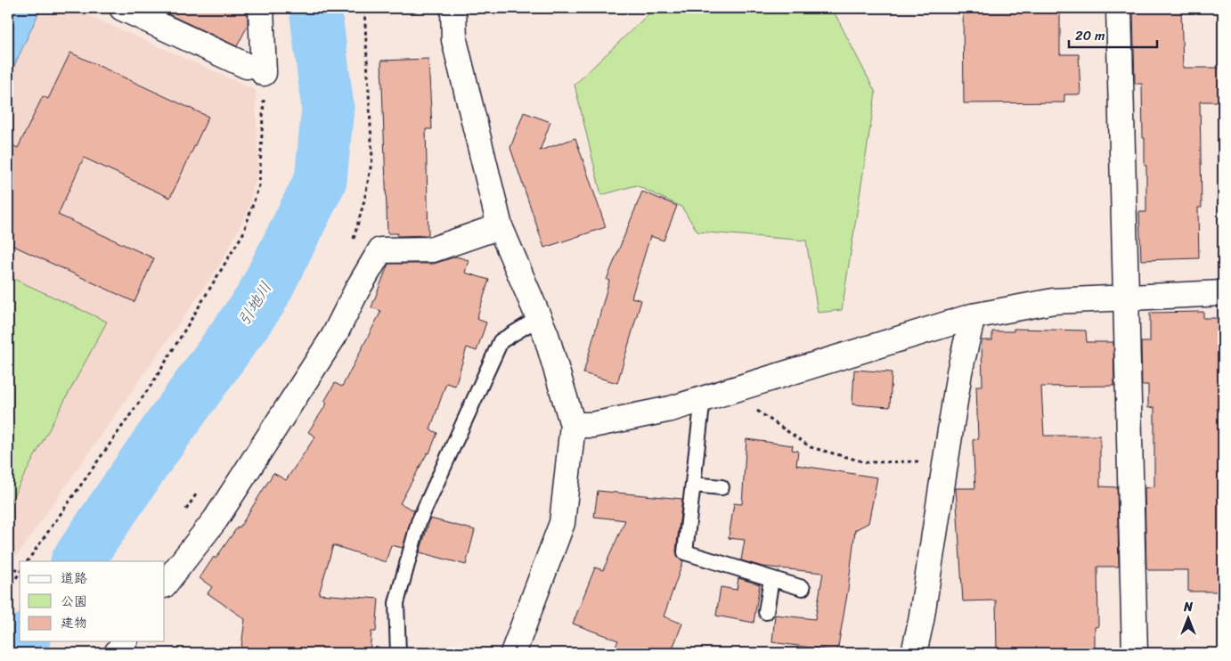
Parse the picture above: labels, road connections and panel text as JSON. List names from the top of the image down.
{
  "water": ["引地川"],
  "legend": ["道路", "公園", "建物"],
  "scale_bar": "20 m",
  "north": "top"
}
